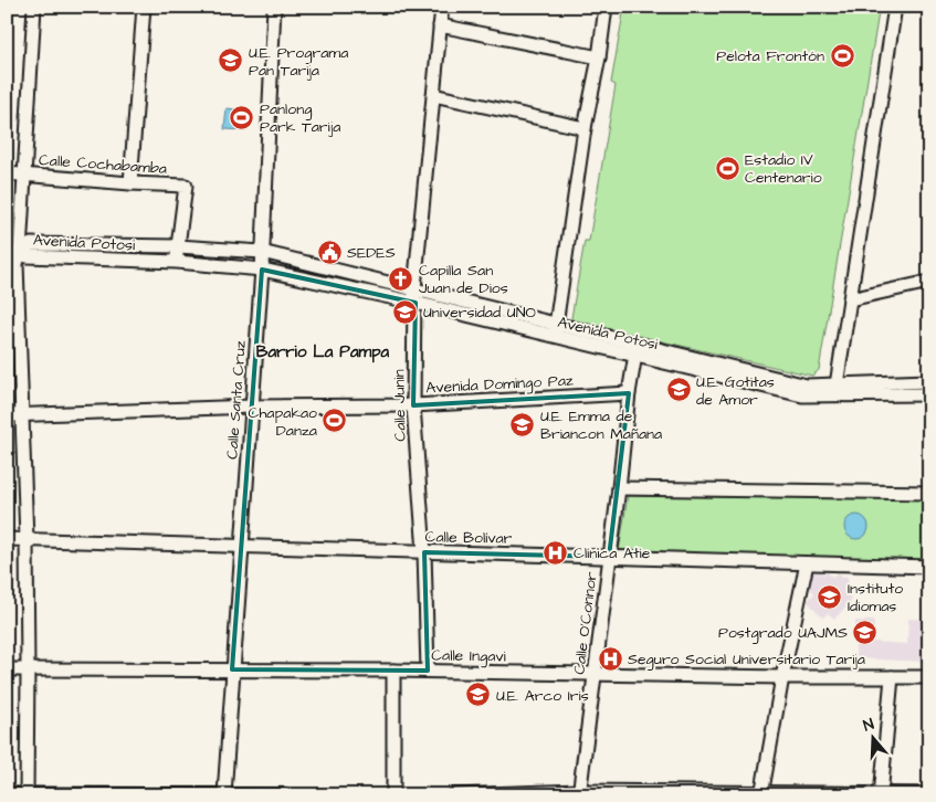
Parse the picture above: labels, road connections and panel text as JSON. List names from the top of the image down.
{
  "streets": {
    "street": [
      "Calle Cochabamba",
      "Avenida Potosi",
      "Avenida Domingo Paz",
      "Calle Santa Cruz",
      "Calle Junin",
      "Calle Bolívar",
      "Calle O'Connor",
      "Calle Ingavi"
    ]
  },
  "crossings": [
    ["Calle Cochabamba", "Avenida Potosi"],
    ["Avenida Potosi", "Calle Santa Cruz"],
    ["Avenida Potosi", "Calle Junin"],
    ["Avenida Potosi", "Calle O'Connor"],
    ["Avenida Domingo Paz", "Calle Santa Cruz"],
    ["Avenida Domingo Paz", "Calle Junin"],
    ["Avenida Domingo Paz", "Calle O'Connor"],
    ["Calle Santa Cruz", "Calle Bolívar"],
    ["Calle Santa Cruz", "Calle Ingavi"],
    ["Calle Junin", "Calle Bolívar"],
    ["Calle Junin", "Calle Ingavi"],
    ["Calle Bolívar", "Calle O'Connor"],
    ["Calle O'Connor", "Calle Ingavi"]
  ],
  "districts": ["Barrio La Pampa"],
  "places": {
    "sports": [
      "Pelota Frontón",
      "Panlong Park Tarija",
      "Estadio IV Centenario",
      "Chapakao Danza"
    ],
    "school or university": [
      "U.E. Programa Pan Tarija",
      "Universidad UNO",
      "U.E. Gotitas de Amor",
      "U.E. Emma de Briancon Mañana",
      "Instituto Idiomas",
      "Postgrado UAJMS",
      "U.E. Arco Iris"
    ],
    "public building": ["SEDES"],
    "church": ["Capilla San Juan de Dios"],
    "hospital": ["Clínica Atie", "Seguro Social Universitario Tarija"]
  },
  "north": "top"
}
